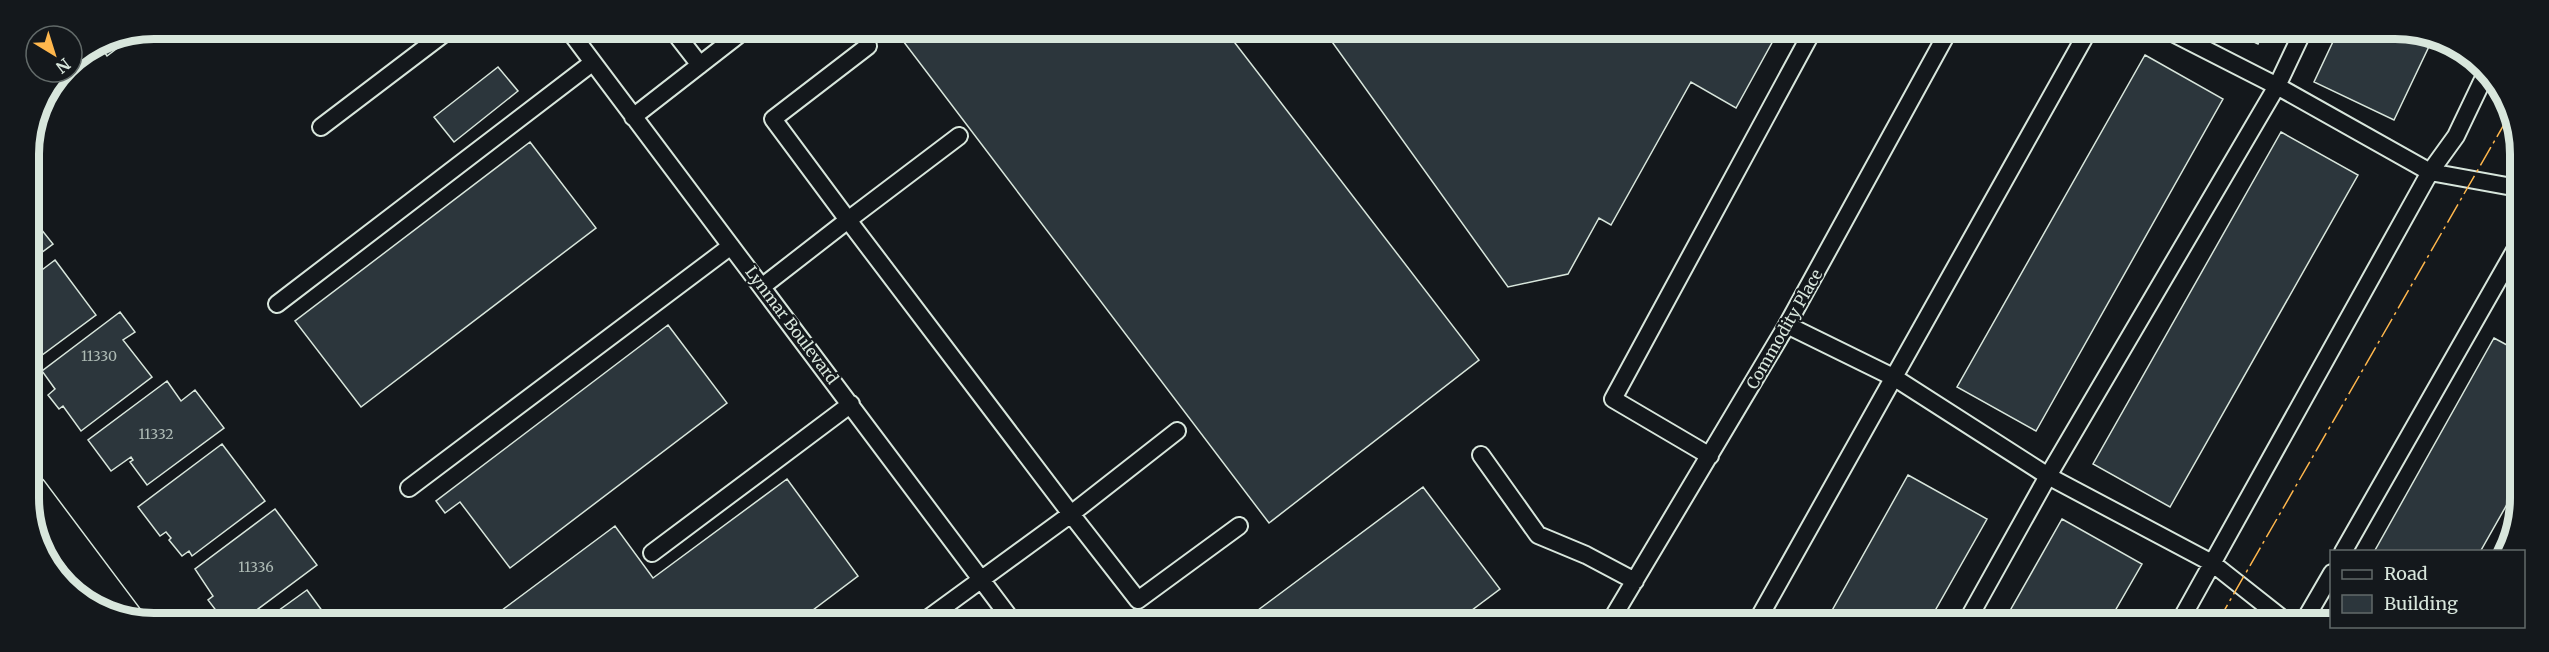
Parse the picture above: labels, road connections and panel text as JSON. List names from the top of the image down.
{
  "streets": {
    "lane": ["Lynmar Boulevard", "Commodity Place"]
  },
  "house_numbers": ["11330", "11332", "11336"],
  "legend": ["Road", "Building"],
  "north": "bottom right"
}
